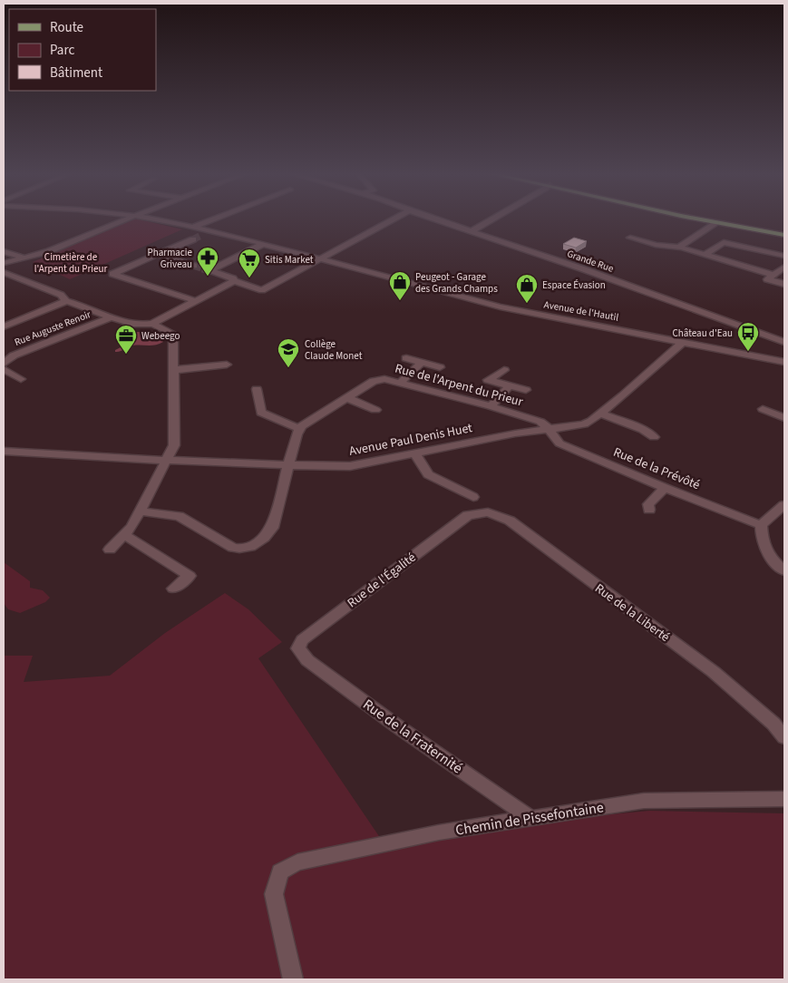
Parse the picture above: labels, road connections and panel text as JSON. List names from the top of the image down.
{
  "streets": {
    "street": [
      "Grande Rue",
      "Avenue de l'Hautil",
      "Rue Auguste Renoir",
      "Rue de l'Arpent du Prieur",
      "Avenue Paul Denis Huet",
      "Rue de la Prévôté",
      "Rue de l'Égalité",
      "Rue de la Liberté",
      "Rue de la Fraternité",
      "Chemin de Pissefontaine"
    ]
  },
  "crossings": [
    ["Avenue de l'Hautil", "Avenue Paul Denis Huet"],
    ["Rue de l'Arpent du Prieur", "Avenue Paul Denis Huet"],
    ["Rue de l'Arpent du Prieur", "Rue de la Prévôté"],
    ["Avenue Paul Denis Huet", "Rue de la Prévôté"],
    ["Rue de l'Égalité", "Rue de la Liberté"],
    ["Rue de l'Égalité", "Rue de la Fraternité"],
    ["Rue de la Fraternité", "Chemin de Pissefontaine"]
  ],
  "parks": ["Cimetière de l'Arpent du Prieur"],
  "places": {
    "pharmacy": ["Pharmacie Griveau"],
    "supermarket": ["Sitis Market"],
    "shop": ["Peugeot - Garage des Grands Champs", "Espace Évasion"],
    "bus stop": ["Château d'Eau"],
    "office": ["Webeego"],
    "school or university": ["Collège Claude Monet"]
  },
  "legend": ["Route", "Parc", "Bâtiment"]
}
